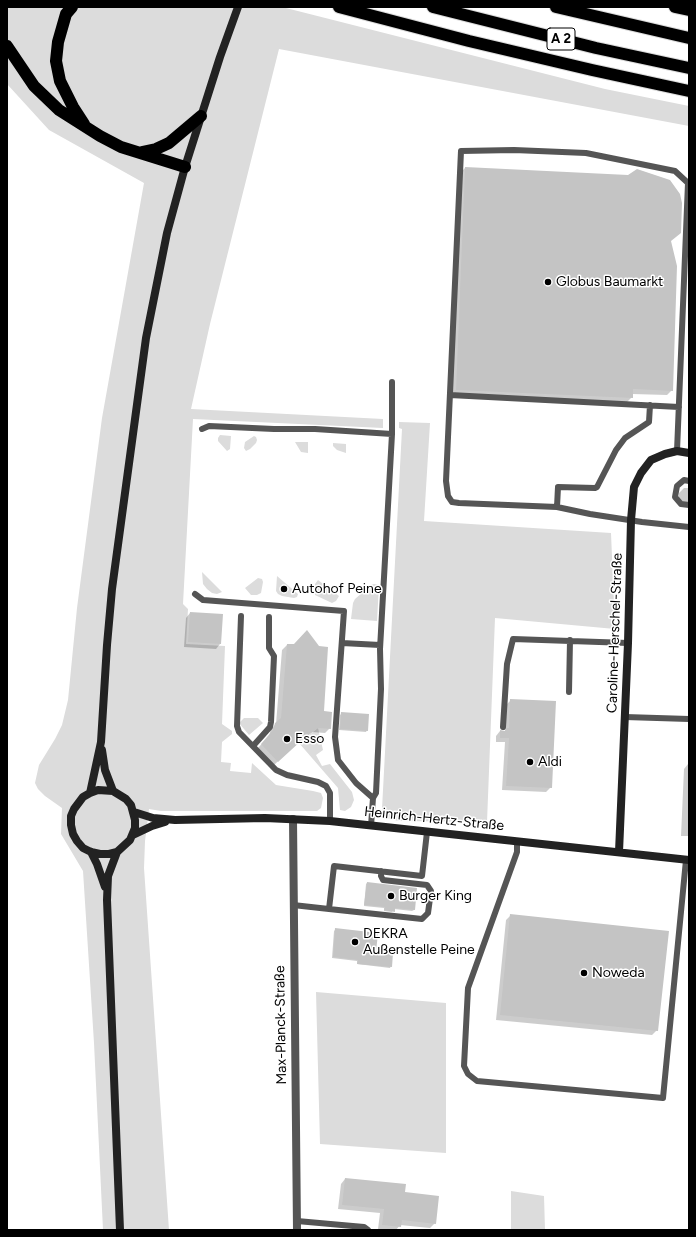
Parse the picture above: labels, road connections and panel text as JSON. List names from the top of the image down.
{
  "streets": {
    "highway": ["A 2"],
    "main road": ["Caroline-Herschel-Straße", "Heinrich-Hertz-Straße"],
    "street": ["Max-Planck-Straße"]
  },
  "crossings": [
    ["Caroline-Herschel-Straße", "Heinrich-Hertz-Straße"],
    ["Heinrich-Hertz-Straße", "Max-Planck-Straße"]
  ],
  "places": [
    "Globus Baumarkt",
    "Autohof Peine",
    "Esso",
    "Aldi",
    "Burger King",
    "DEKRA Außenstelle Peine",
    "Noweda"
  ]
}
